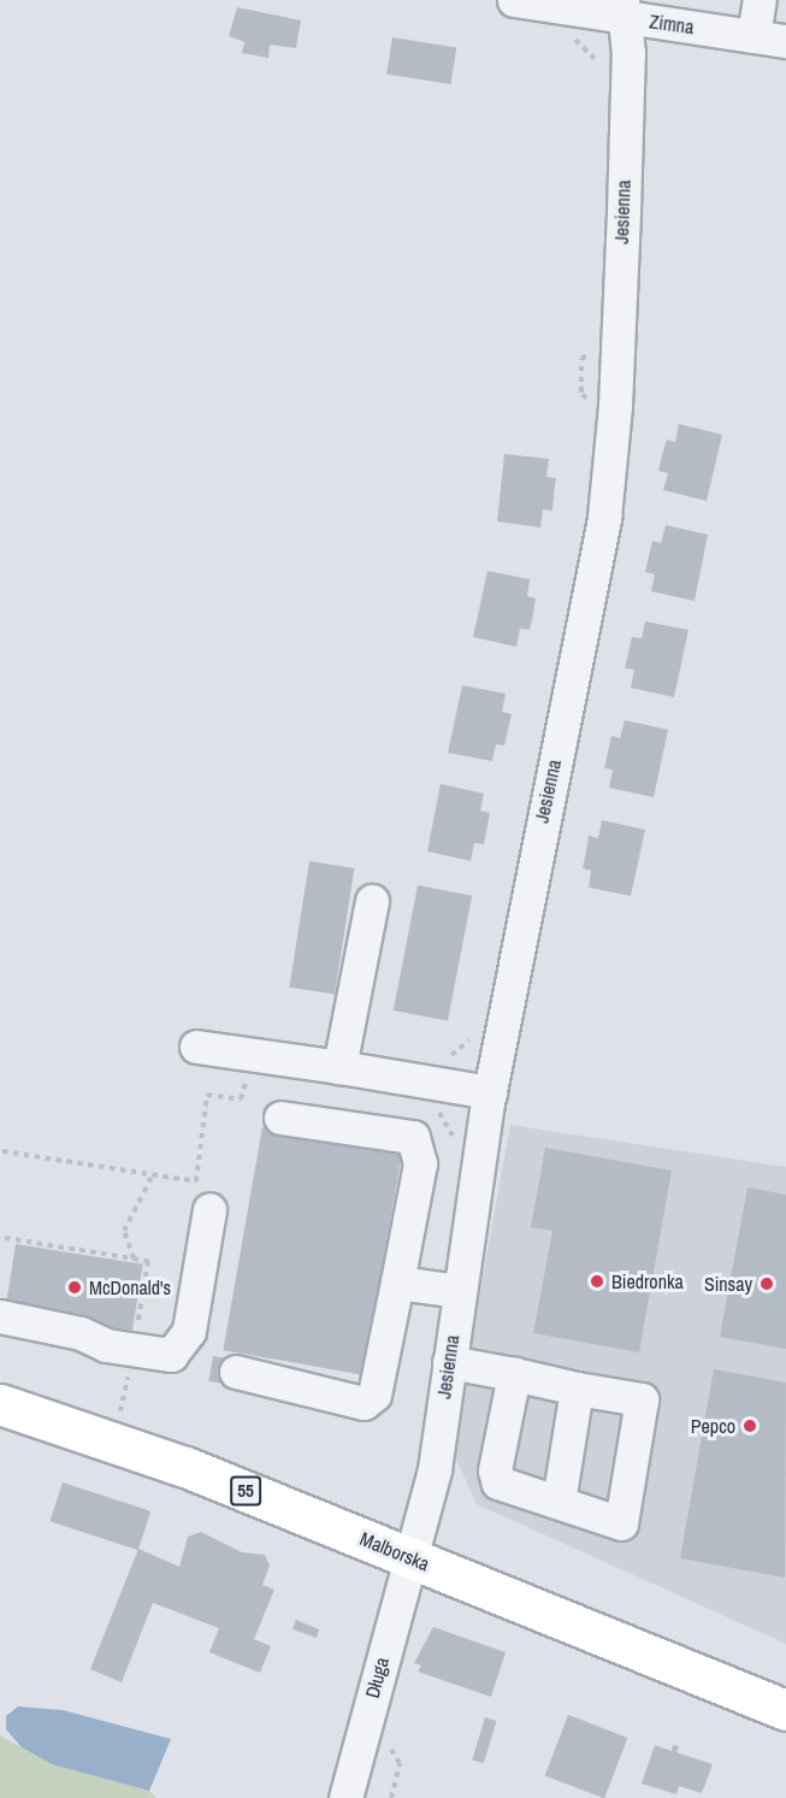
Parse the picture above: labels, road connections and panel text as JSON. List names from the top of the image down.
{
  "streets": {
    "main road": ["55", "Malborska"],
    "street": ["Zimna", "Jesienna", "Długa"]
  },
  "crossings": [
    ["Zimna", "Jesienna"],
    ["Jesienna", "Malborska"],
    ["Jesienna", "Długa"],
    ["Malborska", "Długa"]
  ],
  "places": [
    "Biedronka",
    "Sinsay",
    "McDonald's",
    "Pepco"
  ]
}
